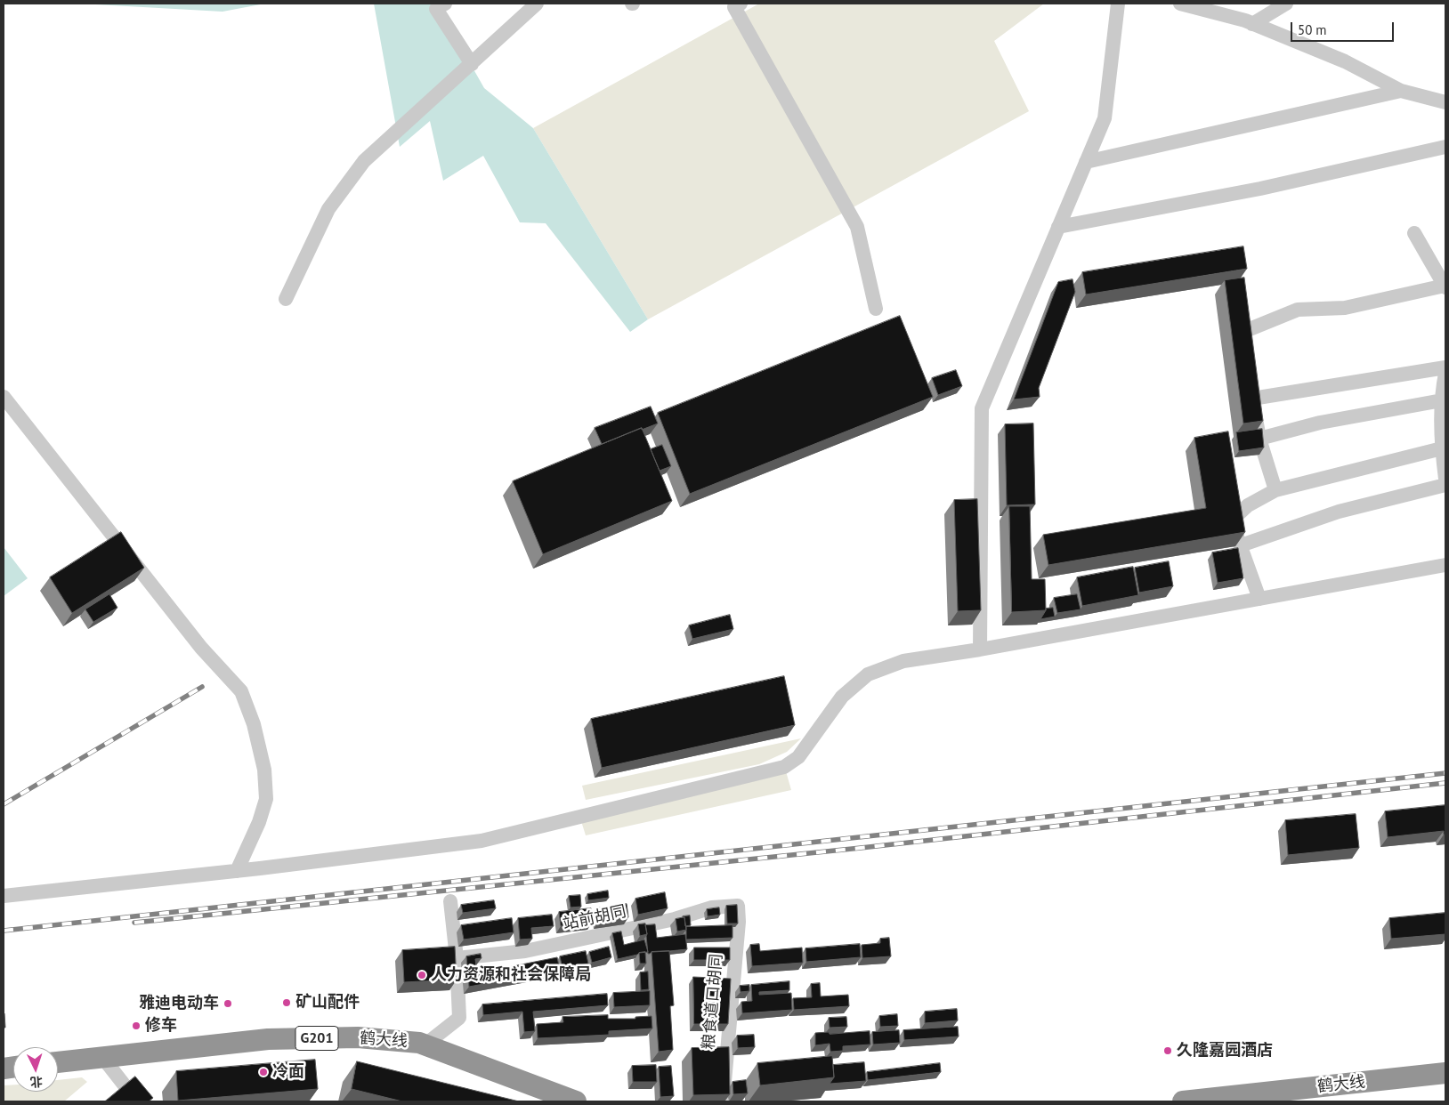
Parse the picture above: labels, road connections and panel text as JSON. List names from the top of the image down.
{
  "streets": {
    "highway": ["G201", "鹤大线"],
    "street": ["站前胡同", "粮食道口胡同"]
  },
  "crossings": [
    ["站前胡同", "粮食道口胡同"]
  ],
  "places": [
    "人力资源和社会保障局",
    "矿山配件",
    "雅迪电动车",
    "修车",
    "久隆嘉园酒店",
    "冷面"
  ],
  "scale_bar": "50 m",
  "north": "bottom"
}
